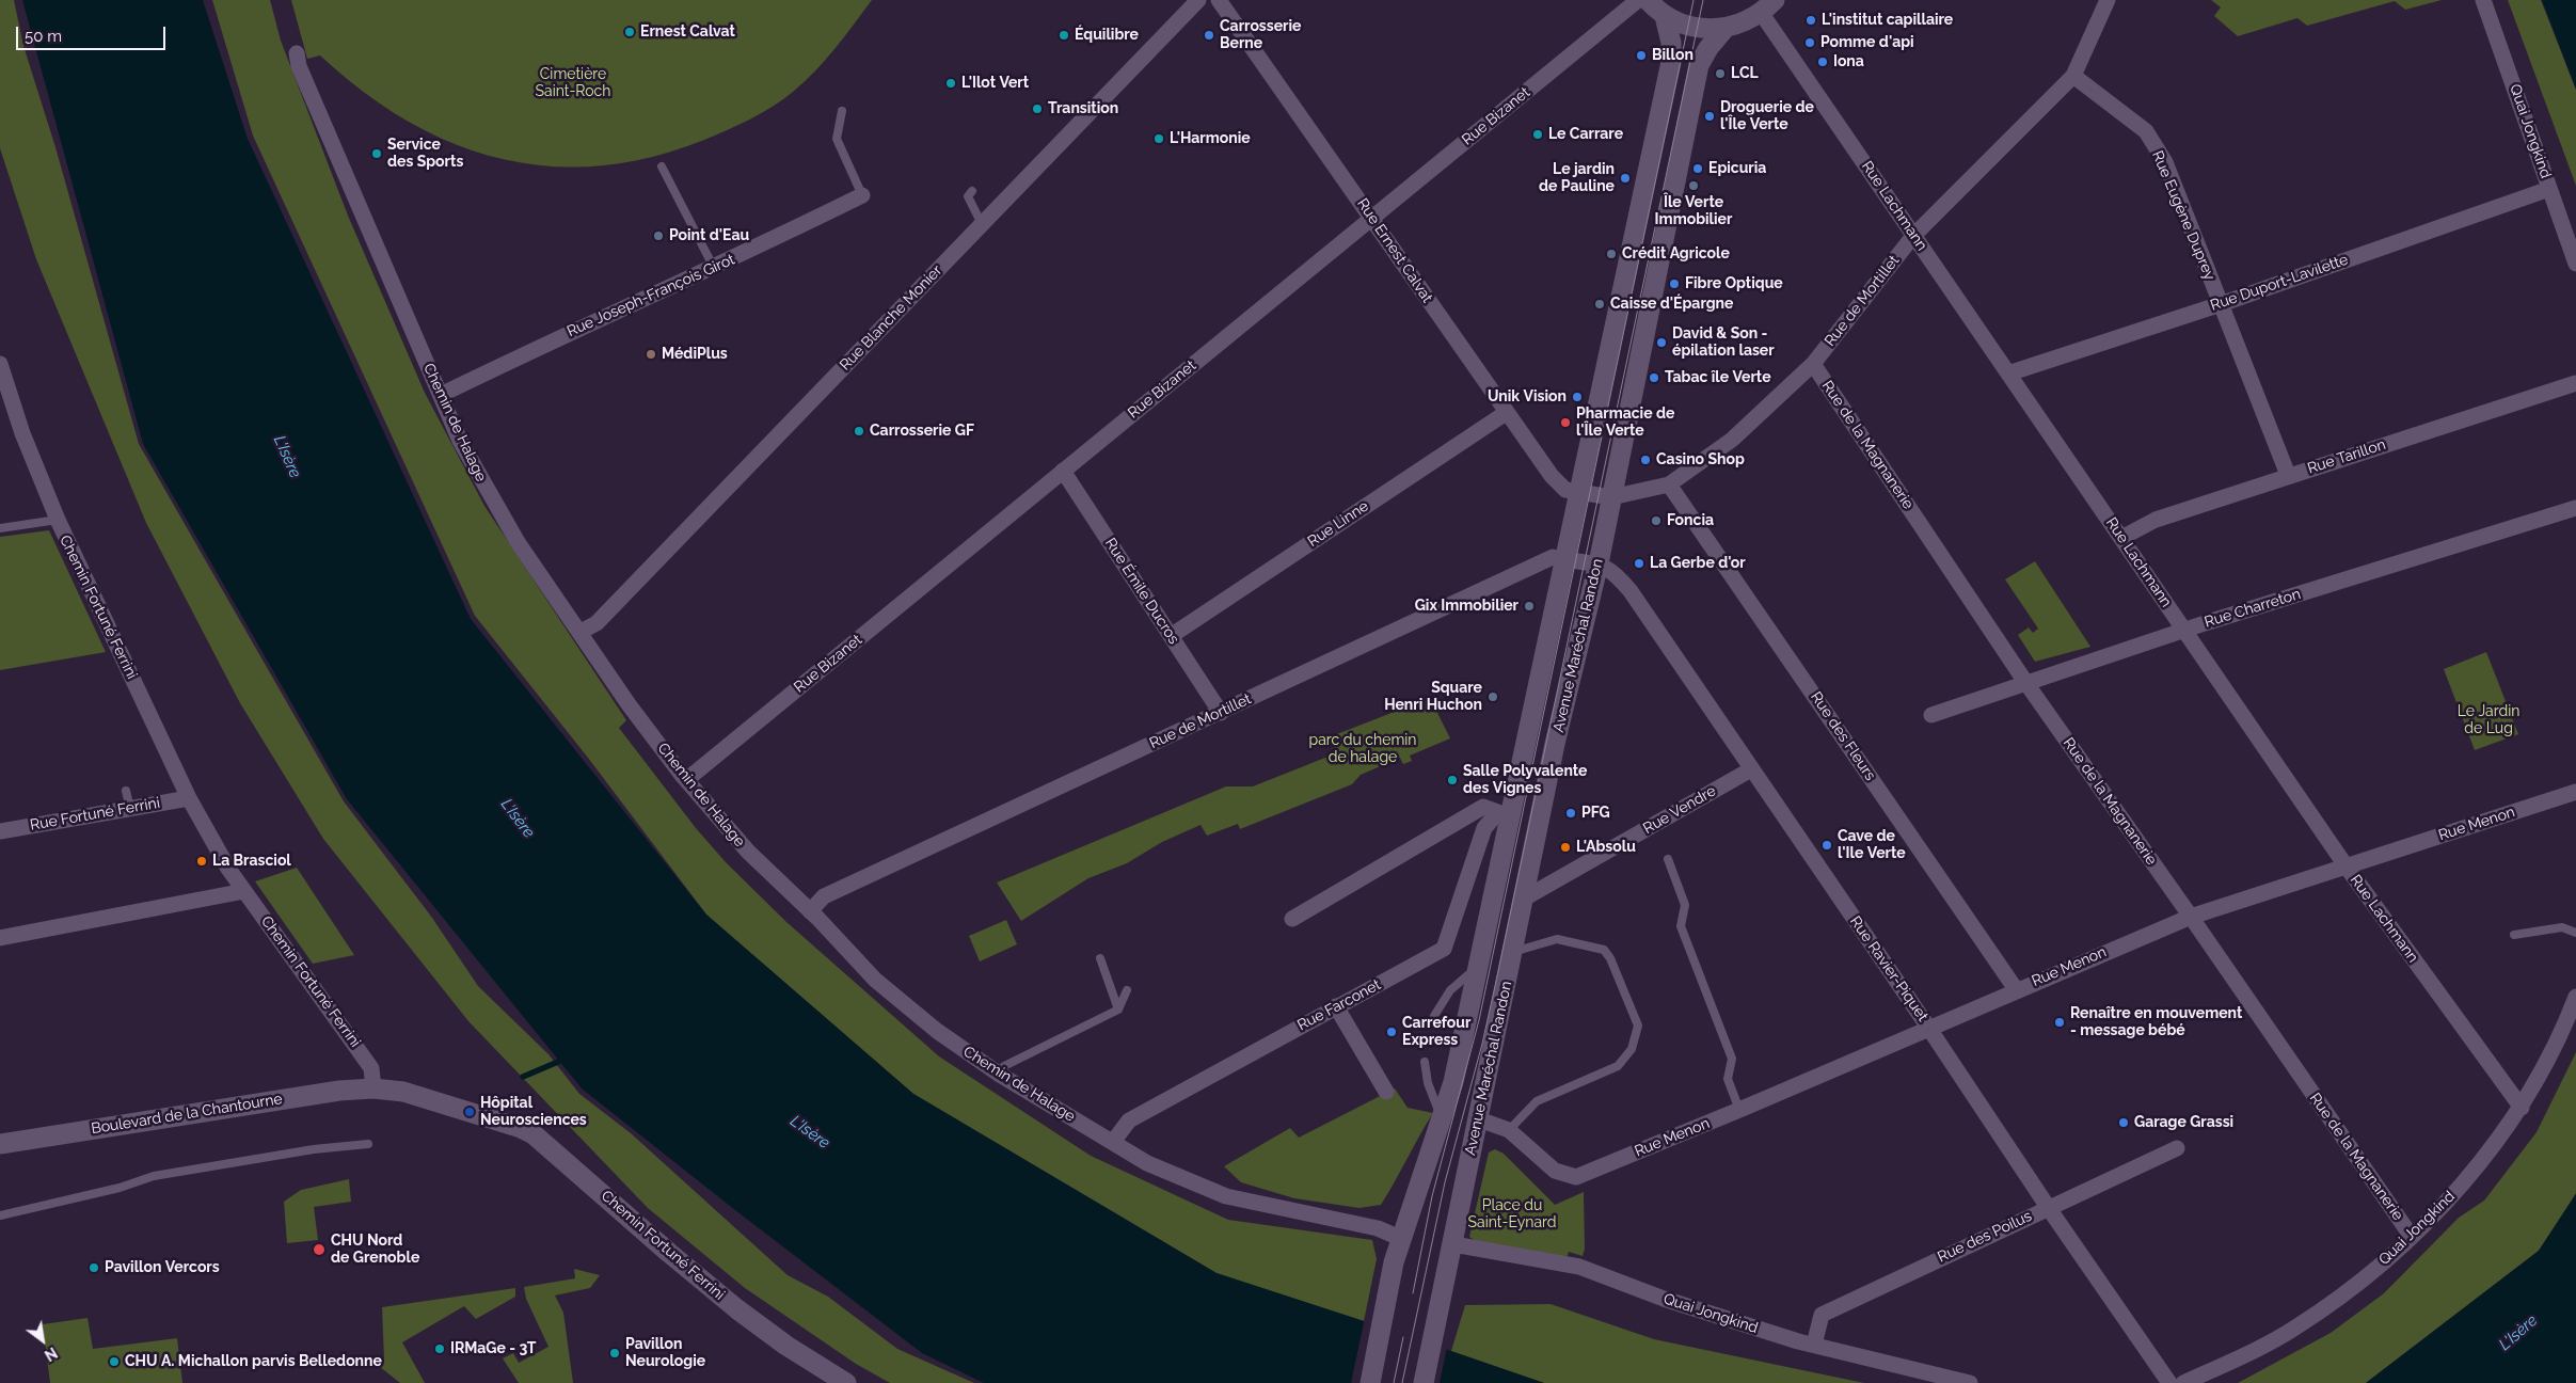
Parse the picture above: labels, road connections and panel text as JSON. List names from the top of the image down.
{
  "streets": {
    "street": [
      "Rue Bizanet",
      "Quai Jongkind",
      "Rue Lachmann",
      "Rue Eugène Duprey",
      "Rue Ernest Calvat",
      "Rue Duport-Lavilette",
      "Rue Joseph-François Girot",
      "Rue de Mortillet",
      "Rue Blanche Monier",
      "Chemin de Halage",
      "Rue de la Magnanerie",
      "Rue Tarillon",
      "Rue Linne",
      "Rue Émile Ducros",
      "Chemin Fortuné Ferrini",
      "Rue Charreton",
      "Avenue Maréchal Randon",
      "Rue des Fleurs",
      "Rue Vendre",
      "Rue Fortuné Ferrini",
      "Rue Menon",
      "Rue Ravier-Piquet",
      "Rue Farconet",
      "Boulevard de la Chantourne",
      "Rue des Poilus"
    ]
  },
  "crossings": [
    ["Rue Bizanet", "Rue Ernest Calvat"],
    ["Rue Bizanet", "Chemin de Halage"],
    ["Rue Bizanet", "Rue Émile Ducros"],
    ["Quai Jongkind", "Rue Lachmann"],
    ["Quai Jongkind", "Rue Duport-Lavilette"],
    ["Quai Jongkind", "Rue de la Magnanerie"],
    ["Quai Jongkind", "Avenue Maréchal Randon"],
    ["Quai Jongkind", "Rue des Poilus"],
    ["Rue Lachmann", "Rue Duport-Lavilette"],
    ["Rue Lachmann", "Rue de Mortillet"],
    ["Rue Lachmann", "Rue Tarillon"],
    ["Rue Lachmann", "Rue Charreton"],
    ["Rue Lachmann", "Rue Menon"],
    ["Rue Eugène Duprey", "Rue Duport-Lavilette"],
    ["Rue Eugène Duprey", "Rue de Mortillet"],
    ["Rue Eugène Duprey", "Rue Tarillon"],
    ["Rue Ernest Calvat", "Rue de Mortillet"],
    ["Rue Ernest Calvat", "Rue Linne"],
    ["Rue Ernest Calvat", "Avenue Maréchal Randon"],
    ["Rue Joseph-François Girot", "Chemin de Halage"],
    ["Rue de Mortillet", "Chemin de Halage"],
    ["Rue de Mortillet", "Rue de la Magnanerie"],
    ["Rue de Mortillet", "Rue Émile Ducros"],
    ["Rue de Mortillet", "Avenue Maréchal Randon"],
    ["Rue de Mortillet", "Rue des Fleurs"],
    ["Rue de Mortillet", "Rue Ravier-Piquet"],
    ["Rue Blanche Monier", "Chemin de Halage"],
    ["Chemin de Halage", "Avenue Maréchal Randon"],
    ["Chemin de Halage", "Rue Farconet"],
    ["Rue de la Magnanerie", "Rue Charreton"],
    ["Rue de la Magnanerie", "Rue Menon"],
    ["Rue Linne", "Rue Émile Ducros"],
    ["Chemin Fortuné Ferrini", "Rue Fortuné Ferrini"],
    ["Chemin Fortuné Ferrini", "Boulevard de la Chantourne"],
    ["Avenue Maréchal Randon", "Rue Vendre"],
    ["Avenue Maréchal Randon", "Rue Ravier-Piquet"],
    ["Avenue Maréchal Randon", "Rue Farconet"],
    ["Rue des Fleurs", "Rue Menon"],
    ["Rue Vendre", "Rue Ravier-Piquet"],
    ["Rue Menon", "Rue Ravier-Piquet"],
    ["Rue Ravier-Piquet", "Rue des Poilus"]
  ],
  "water": ["L'Isère"],
  "parks": [
    "Cimetière Saint-Roch",
    "Le Jardin de Lug",
    "parc du chemin de halage",
    "Place du Saint-Eynard"
  ],
  "places": [
    "L'institut capillaire",
    "Ernest Calvat",
    "Équilibre",
    "Carrosserie Berne",
    "Pomme d'api",
    "Billon",
    "Iona",
    "LCL",
    "L'Ilot Vert",
    "Transition",
    "Droguerie de l'Île Verte",
    "Le Carrare",
    "L'Harmonie",
    "Service des Sports",
    "Epicuria",
    "Le jardin de Pauline",
    "Île Verte Immobilier",
    "Point d'Eau",
    "Crédit Agricole",
    "Fibre Optique",
    "Caisse d'Épargne",
    "David & Son - épilation laser",
    "MédiPlus",
    "Tabac île Verte",
    "Unik Vision",
    "Pharmacie de l'Île Verte",
    "Carrosserie GF",
    "Casino Shop",
    "Foncia",
    "La Gerbe d'or",
    "Gix Immobilier",
    "Square Henri Huchon",
    "Salle Polyvalente des Vignes",
    "PFG",
    "Cave de l'Ile Verte",
    "L'Absolu",
    "La Brasciol",
    "Renaître en mouvement - message bébé",
    "Carrefour Express",
    "Hôpital Neurosciences",
    "Garage Grassi",
    "CHU Nord de Grenoble",
    "Pavillon Vercors",
    "IRMaGe - 3T",
    "Pavillon Neurologie",
    "CHU A. Michallon parvis Belledonne"
  ],
  "scale_bar": "50 m",
  "north": "bottom right"
}
